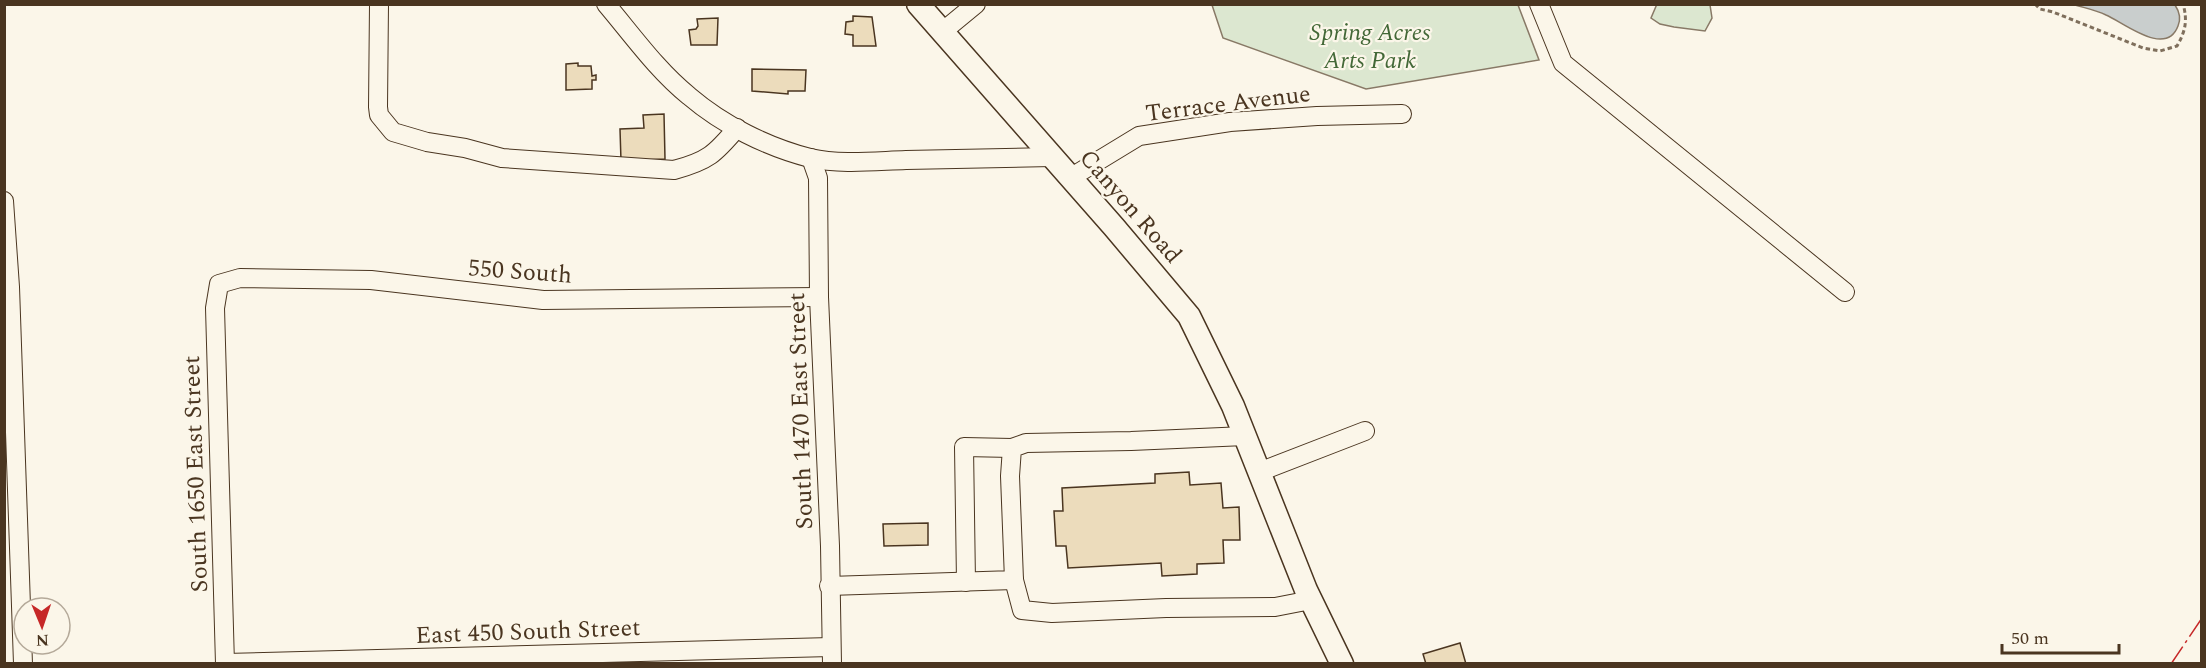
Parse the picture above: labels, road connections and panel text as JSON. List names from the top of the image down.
{
  "streets": {
    "main road": ["Canyon Road"],
    "street": [
      "Terrace Avenue",
      "550 South",
      "South 1470 East Street",
      "South 1650 East Street",
      "East 450 South Street"
    ]
  },
  "crossings": [
    ["Terrace Avenue", "Canyon Road"],
    ["550 South", "South 1470 East Street"],
    ["550 South", "South 1650 East Street"],
    ["South 1470 East Street", "East 450 South Street"],
    ["South 1650 East Street", "East 450 South Street"]
  ],
  "parks": ["Spring Acres Arts Park"],
  "scale_bar": "50 m",
  "north": "bottom"
}
